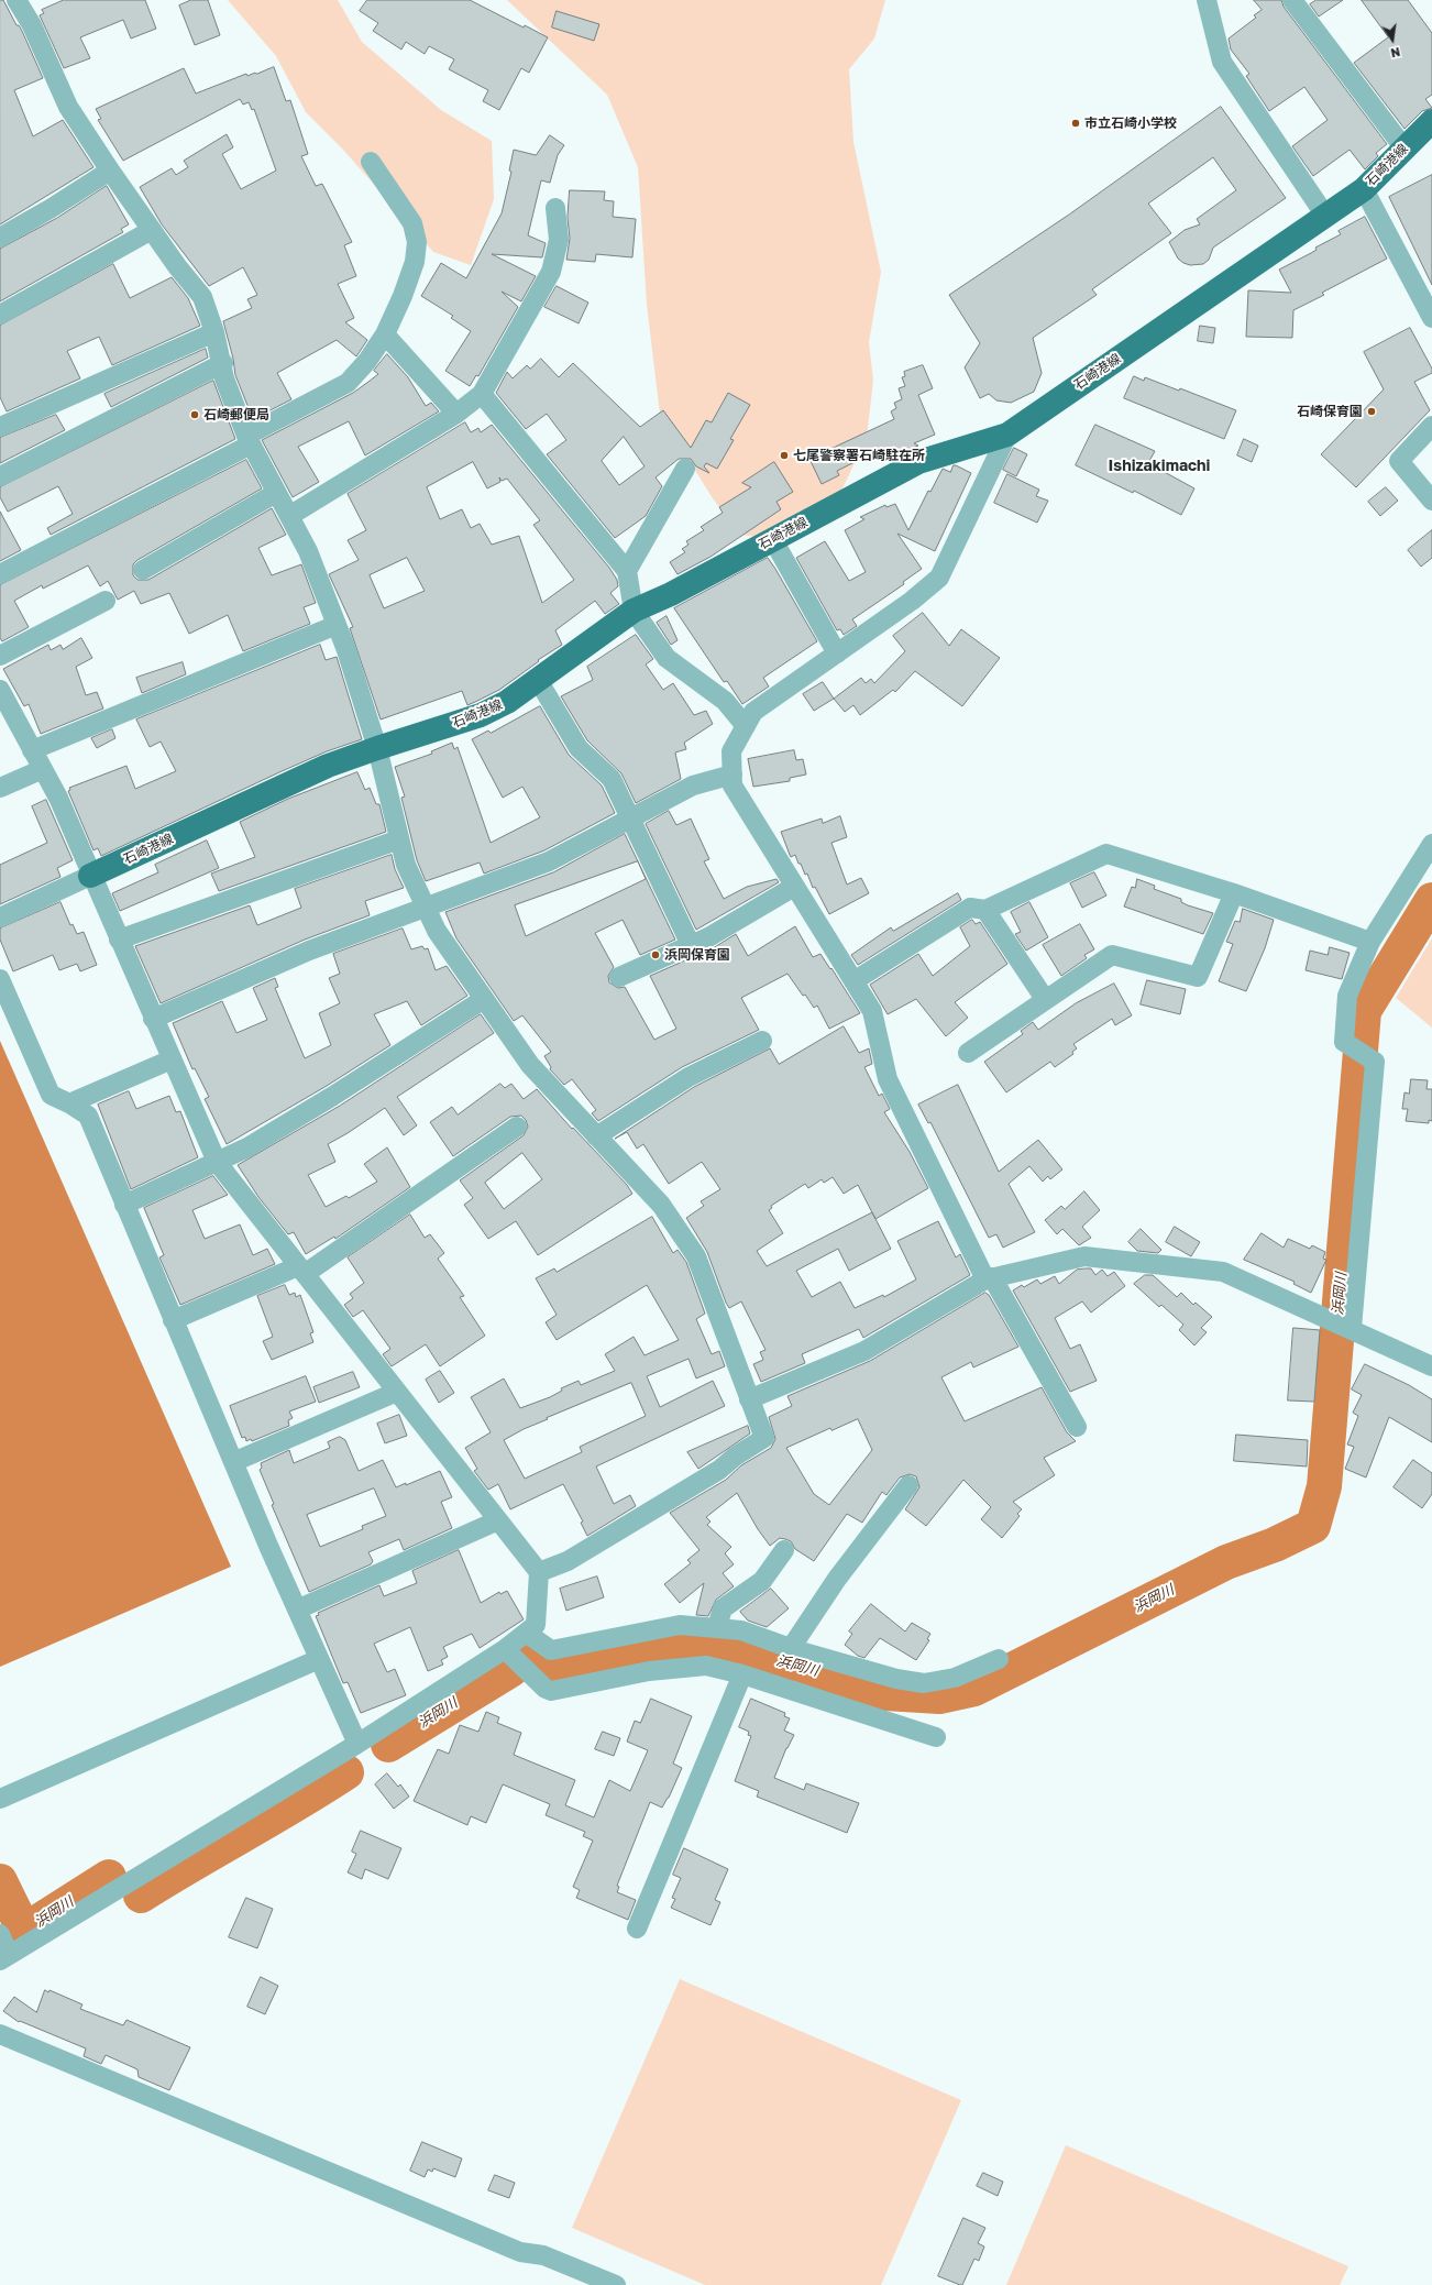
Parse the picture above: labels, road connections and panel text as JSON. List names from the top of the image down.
{
  "streets": {
    "main road": ["石崎港線"]
  },
  "districts": ["Ishizakimachi"],
  "water": ["浜岡川"],
  "places": [
    "市立石崎小学校",
    "石崎保育園",
    "石崎郵便局",
    "七尾警察署石崎駐在所",
    "浜岡保育園"
  ],
  "north": "bottom"
}
